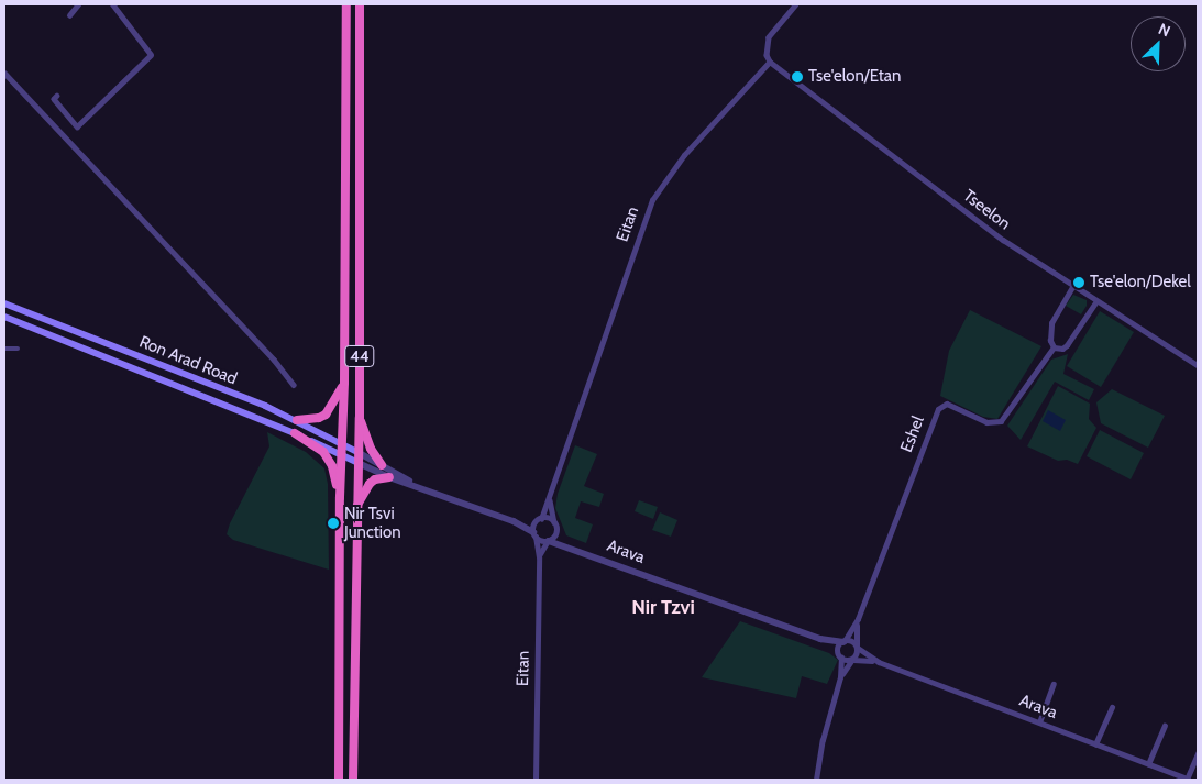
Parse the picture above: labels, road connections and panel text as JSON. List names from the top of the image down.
{
  "streets": {
    "highway": ["44"],
    "main road": ["Ron Arad Road"],
    "street": [
      "Tseelon",
      "Eitan",
      "Eshel",
      "Arava"
    ]
  },
  "crossings": [
    ["Tseelon", "Eitan"],
    ["Tseelon", "Eshel"],
    ["Eitan", "Arava"],
    ["44", "Ron Arad Road"],
    ["Eshel", "Arava"]
  ],
  "districts": ["Nir Tzvi"],
  "places": ["Tse'elon/Etan", "Tse'elon/Dekel", "Nir Tsvi Junction"],
  "north": "top right"
}
